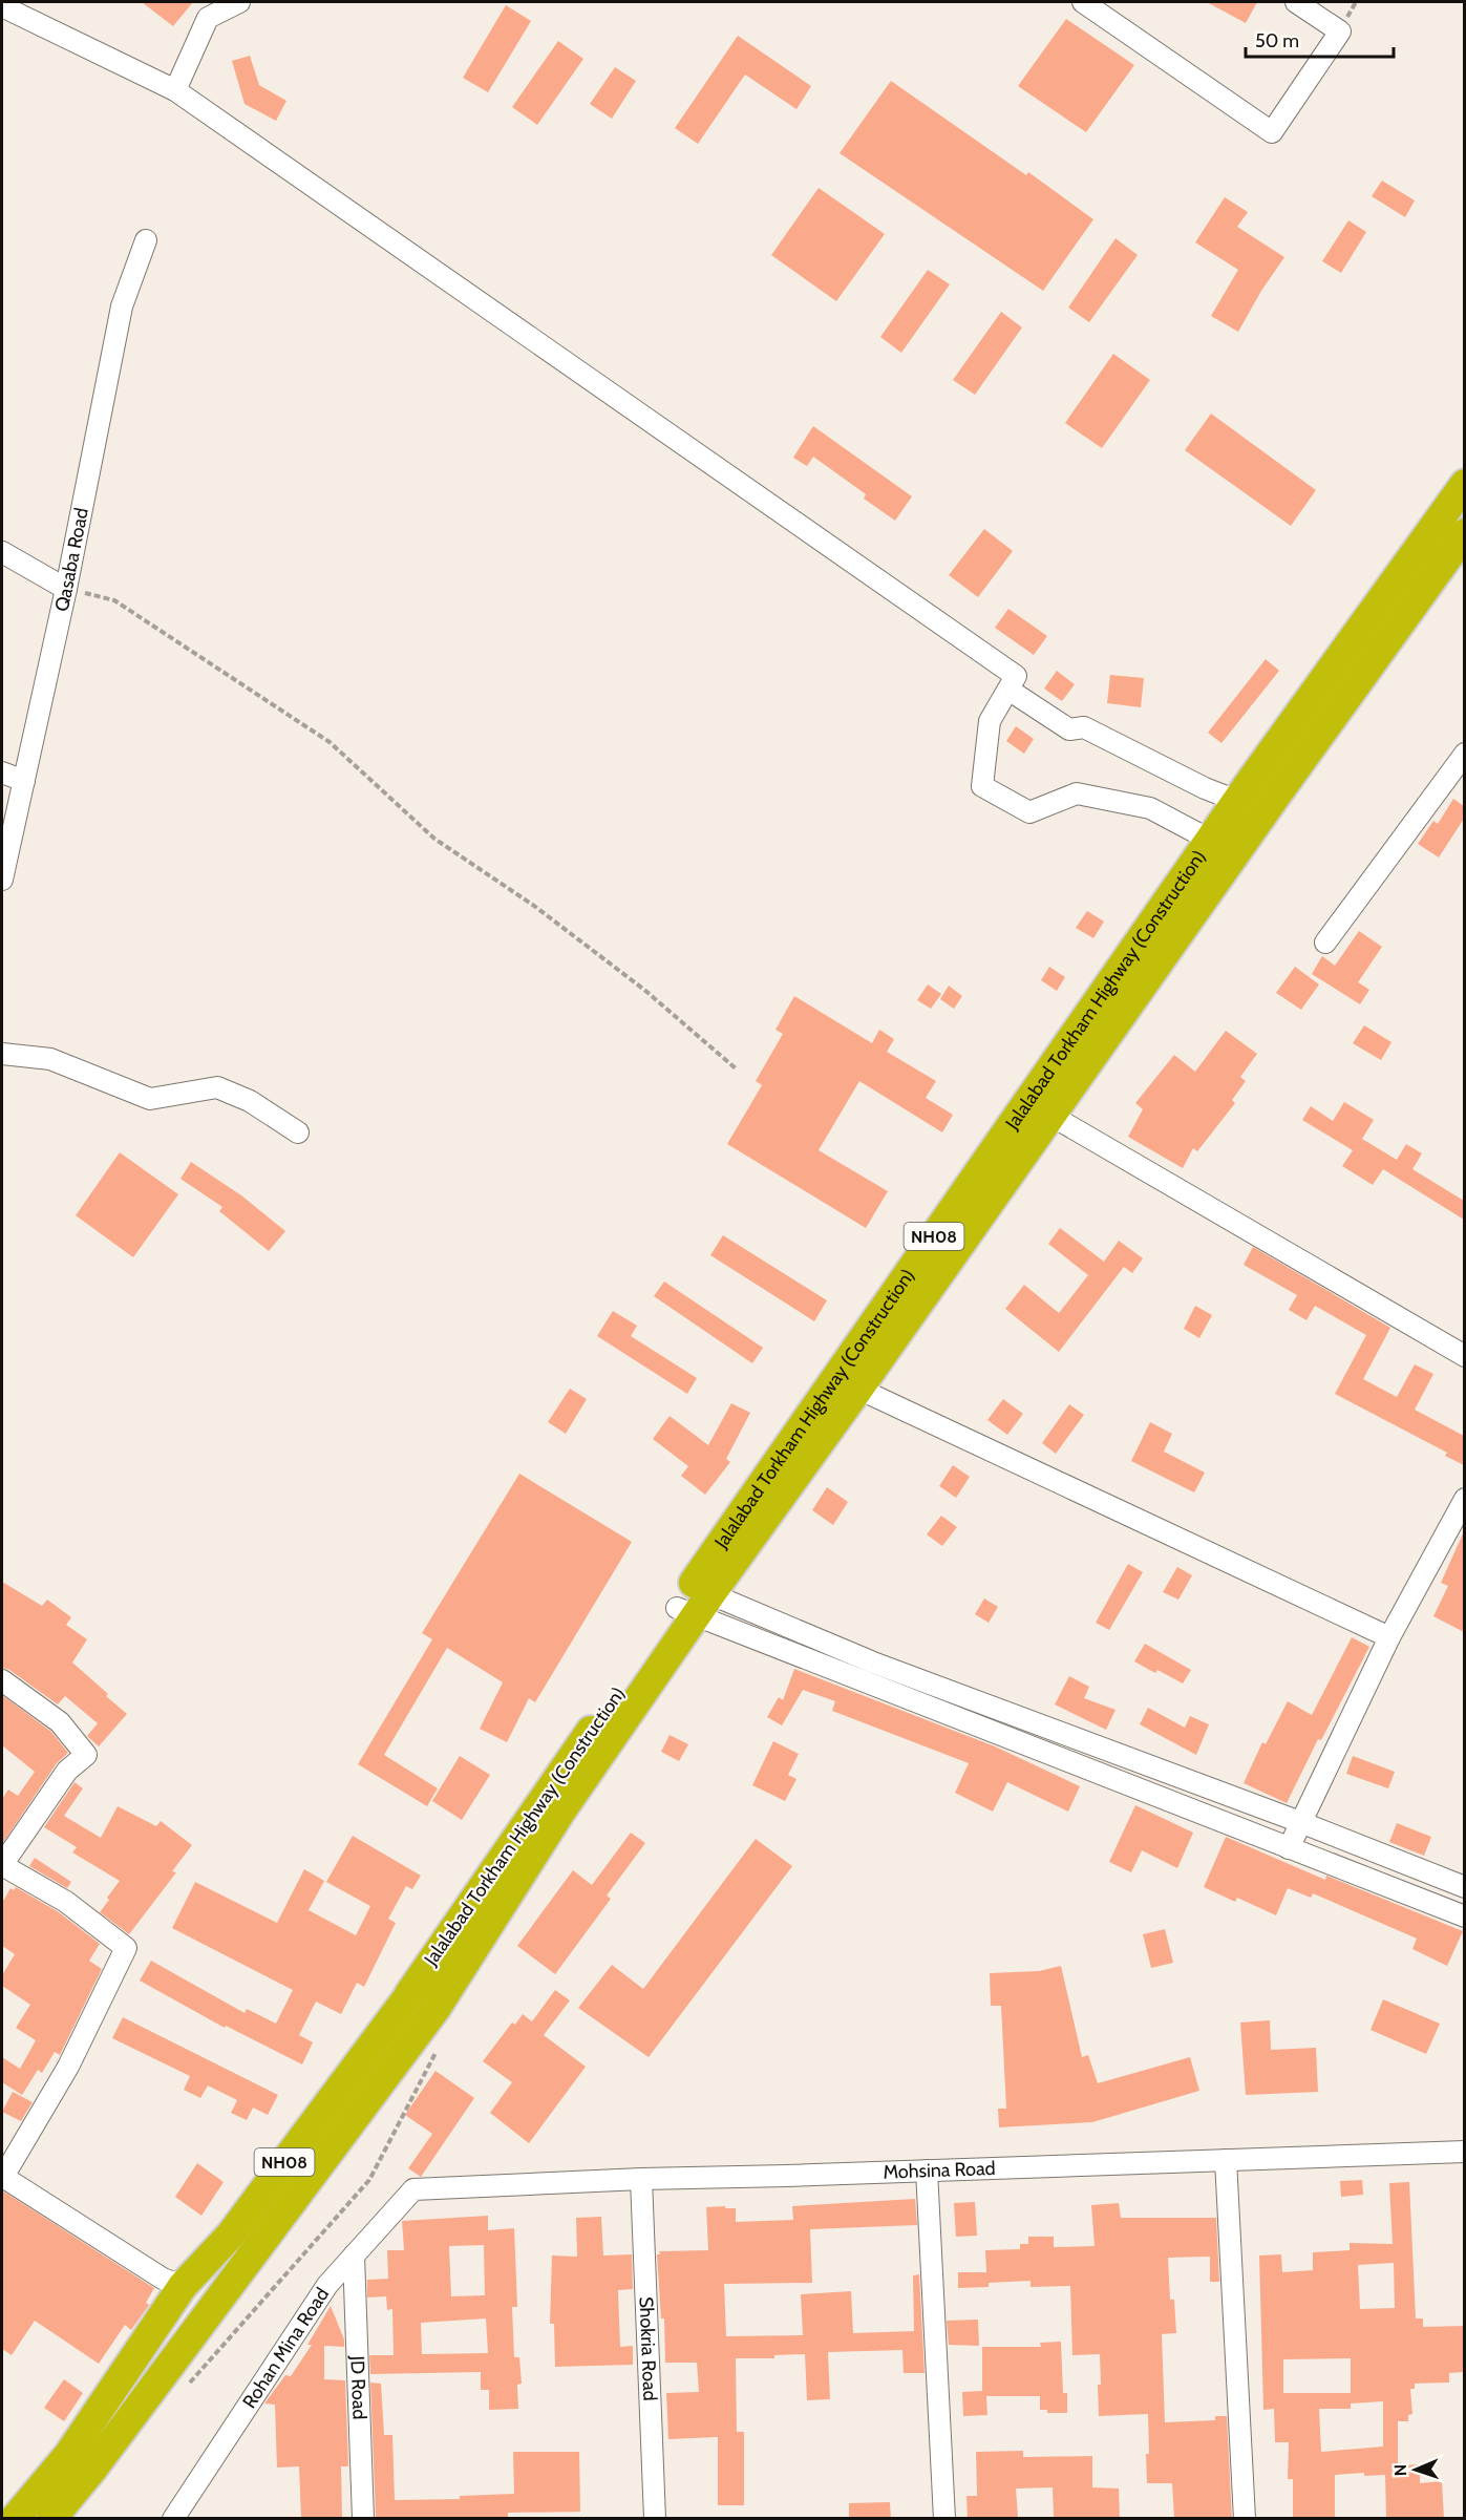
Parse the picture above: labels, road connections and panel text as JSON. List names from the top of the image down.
{
  "streets": {
    "highway": ["Jalalabad Torkham Highway (Construction)", "NH08"],
    "street": [
      "Qasaba Road",
      "Mohsina Road",
      "Rohan Mina Road",
      "Shokria Road",
      "JD Road"
    ]
  },
  "crossings": [
    ["Jalalabad Torkham Highway (Construction)", "NH08"],
    ["Mohsina Road", "Rohan Mina Road"],
    ["Mohsina Road", "Shokria Road"],
    ["Rohan Mina Road", "JD Road"]
  ],
  "scale_bar": "50 m",
  "north": "left"
}
